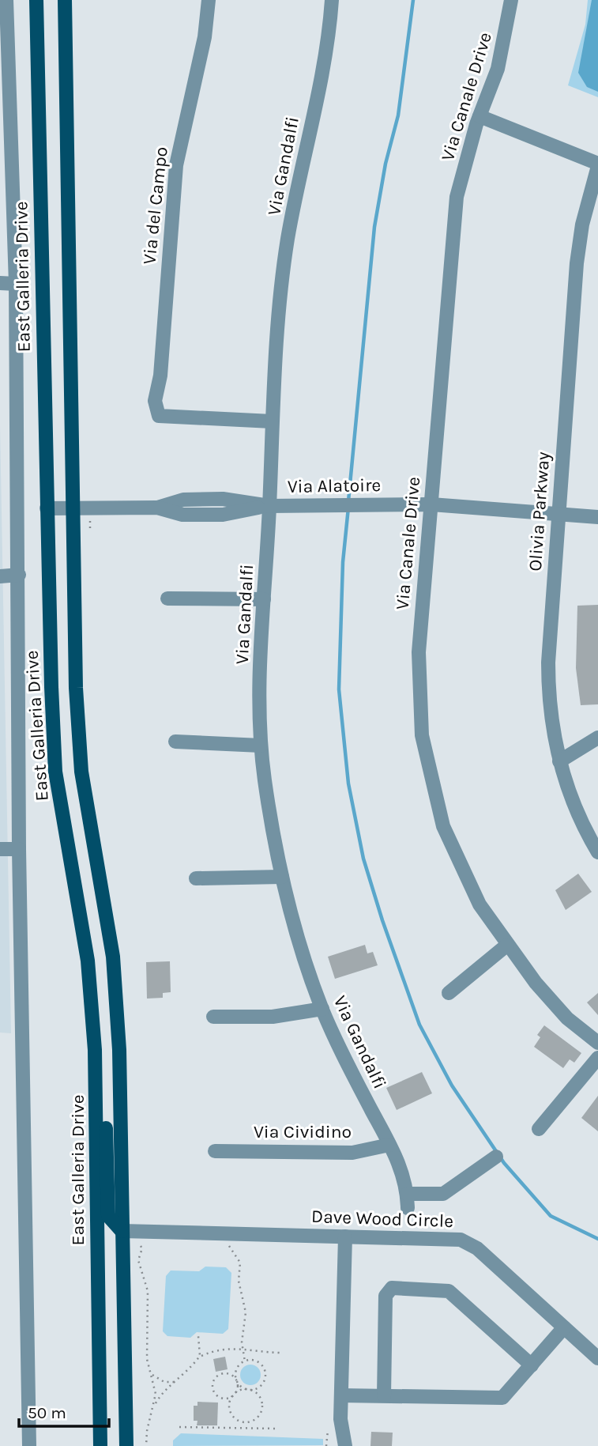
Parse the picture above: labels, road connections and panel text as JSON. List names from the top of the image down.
{
  "streets": {
    "main road": ["East Galleria Drive"],
    "street": [
      "Via Canale Drive",
      "Via Gandalfi",
      "Via del Campo",
      "Via Alatoire",
      "Olivia Parkway",
      "Via Cividino",
      "Dave Wood Circle"
    ]
  },
  "crossings": [
    ["Via Canale Drive", "Via Alatoire"],
    ["Via Gandalfi", "Via del Campo"],
    ["Via Gandalfi", "Via Alatoire"],
    ["Via Gandalfi", "Via Cividino"],
    ["East Galleria Drive", "Via Alatoire"],
    ["Via Alatoire", "Olivia Parkway"]
  ],
  "scale_bar": "50 m"
}
